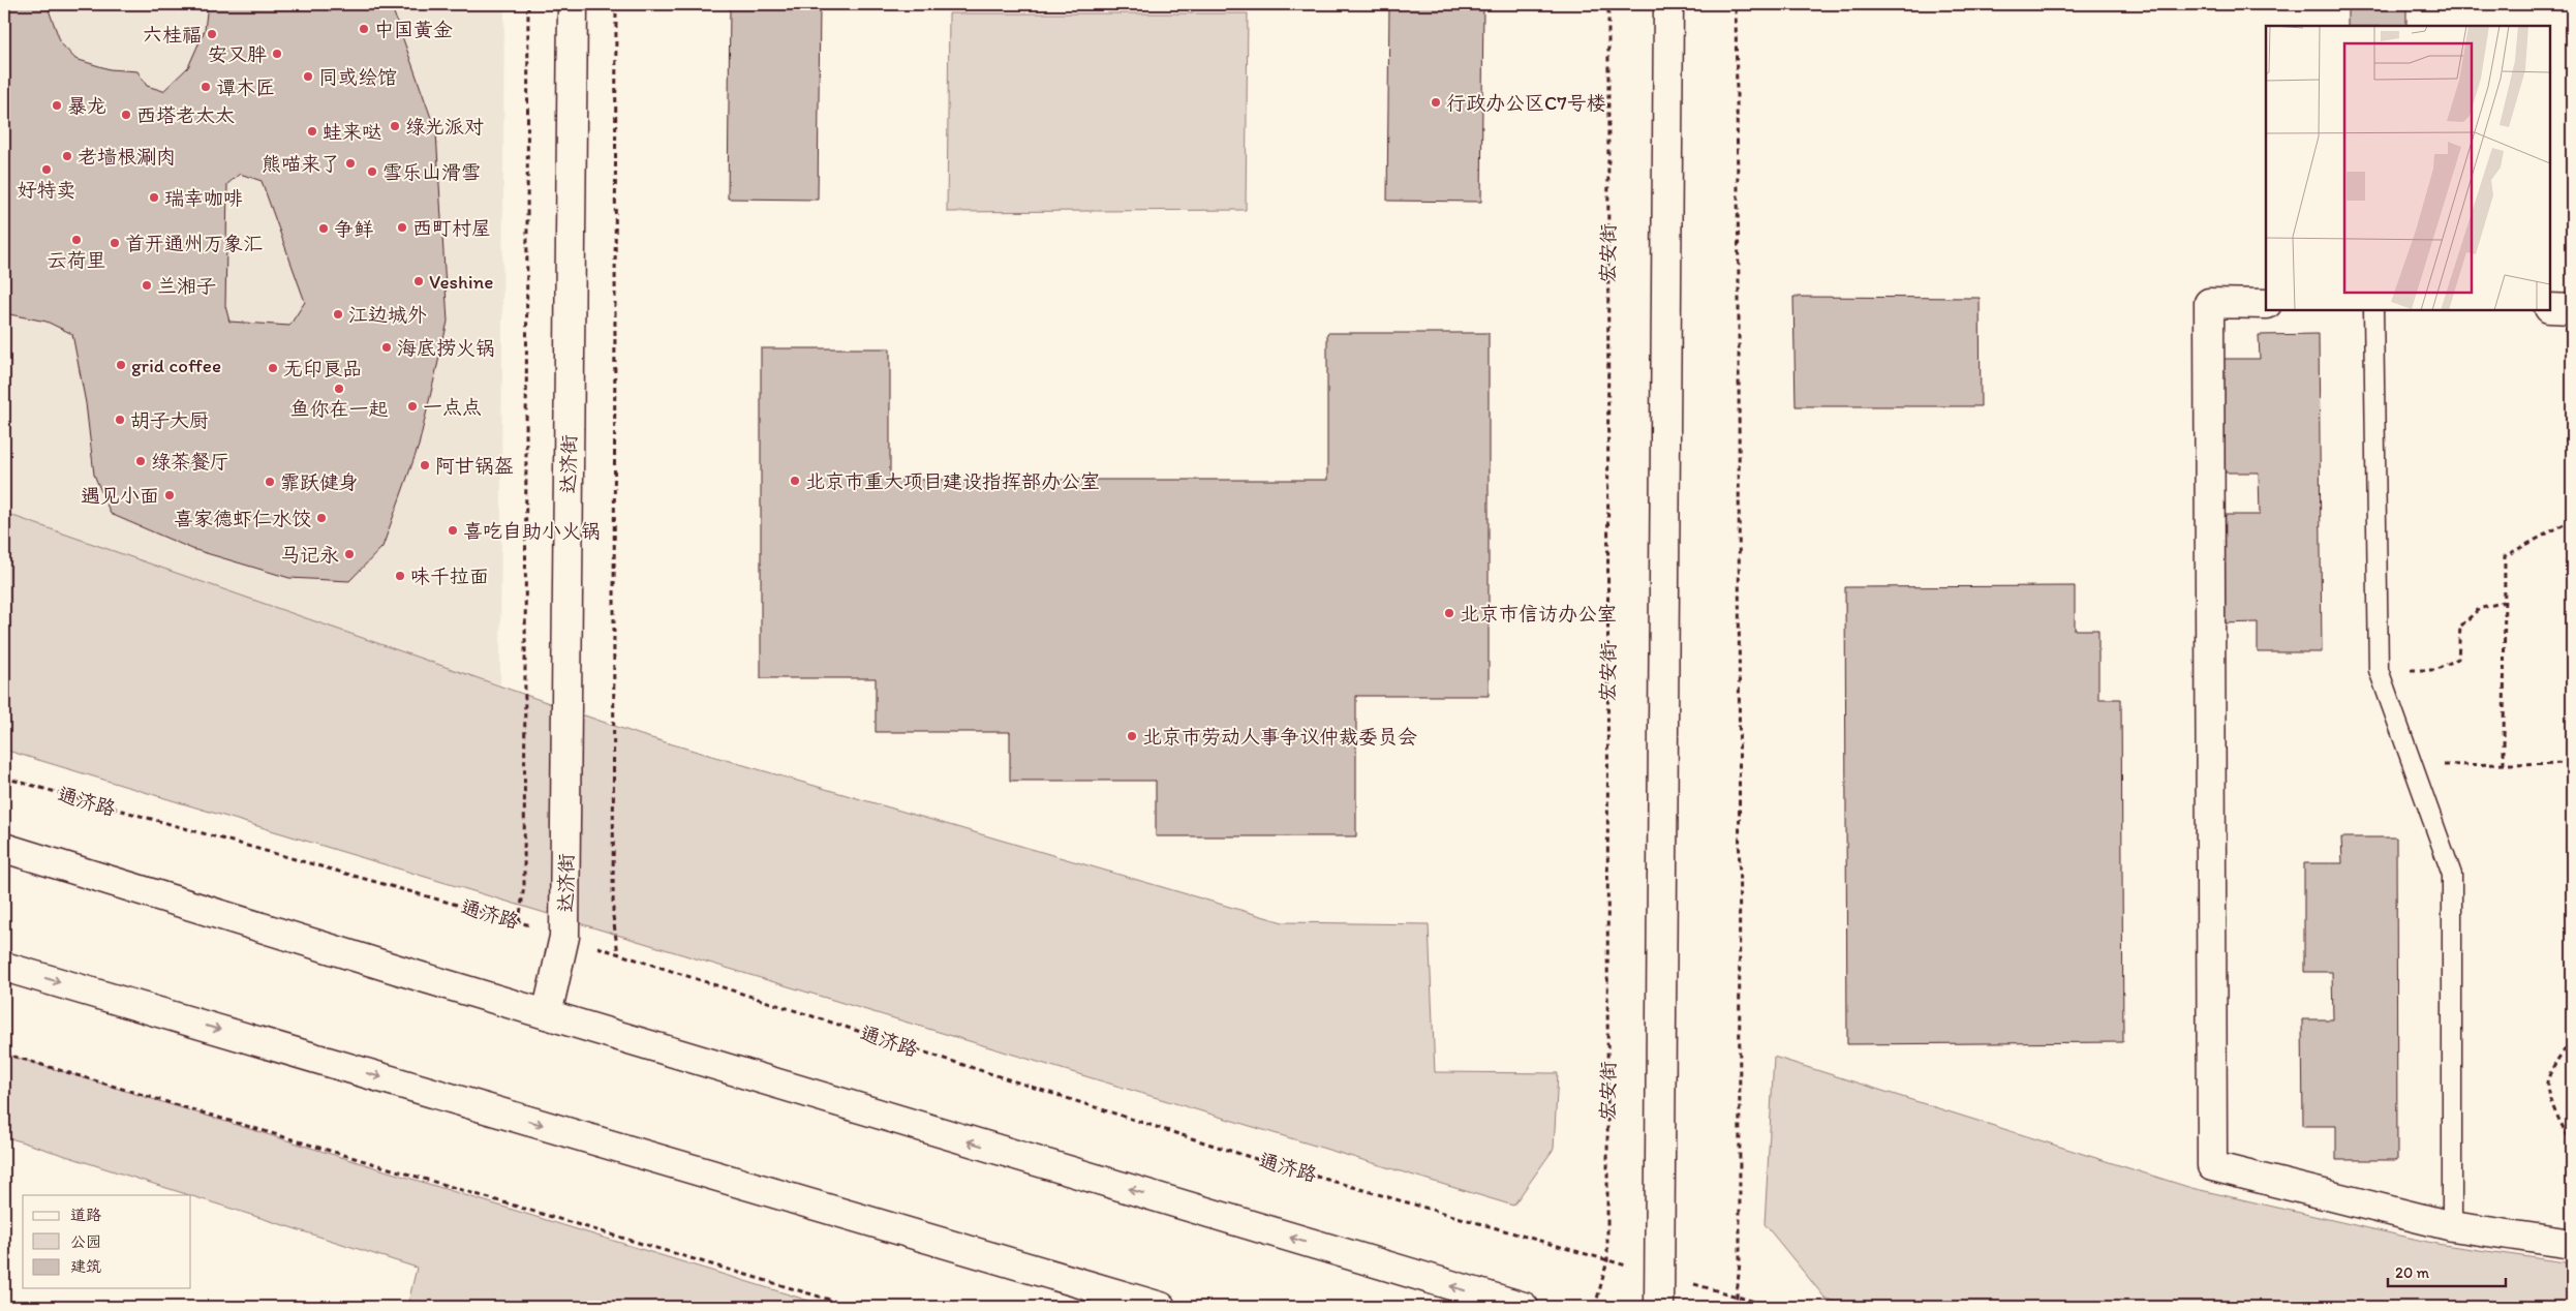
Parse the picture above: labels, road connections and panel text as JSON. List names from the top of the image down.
{
  "streets": {
    "street": ["达济街"],
    "path": ["宏安街", "通济路"]
  },
  "crossings": [
    ["宏安街", "通济路"],
    ["达济街", "通济路"]
  ],
  "places": [
    "中国黄金",
    "六桂福",
    "安又胖",
    "同或绘馆",
    "谭木匠",
    "行政办公区C7号楼",
    "暴龙",
    "西塔老太太",
    "绿光派对",
    "蛙来哒",
    "老墙根涮肉",
    "熊喵来了",
    "好特卖",
    "雪乐山滑雪",
    "瑞幸咖啡",
    "西町村屋",
    "争鲜",
    "云荷里",
    "首开通州万象汇",
    "Veshine",
    "兰湘子",
    "江边城外",
    "海底捞火锅",
    "grid coffee",
    "无印良品",
    "鱼你在一起",
    "一点点",
    "胡子大厨",
    "绿茶餐厅",
    "阿甘锅盔",
    "北京市重大项目建设指挥部办公室",
    "霏跃健身",
    "遇见小面",
    "喜家德虾仁水饺",
    "喜吃自助小火锅",
    "马记永",
    "味千拉面",
    "北京市信访办公室",
    "北京市劳动人事争议仲裁委员会"
  ],
  "legend": ["道路", "公园", "建筑"],
  "scale_bar": "20 m"
}
